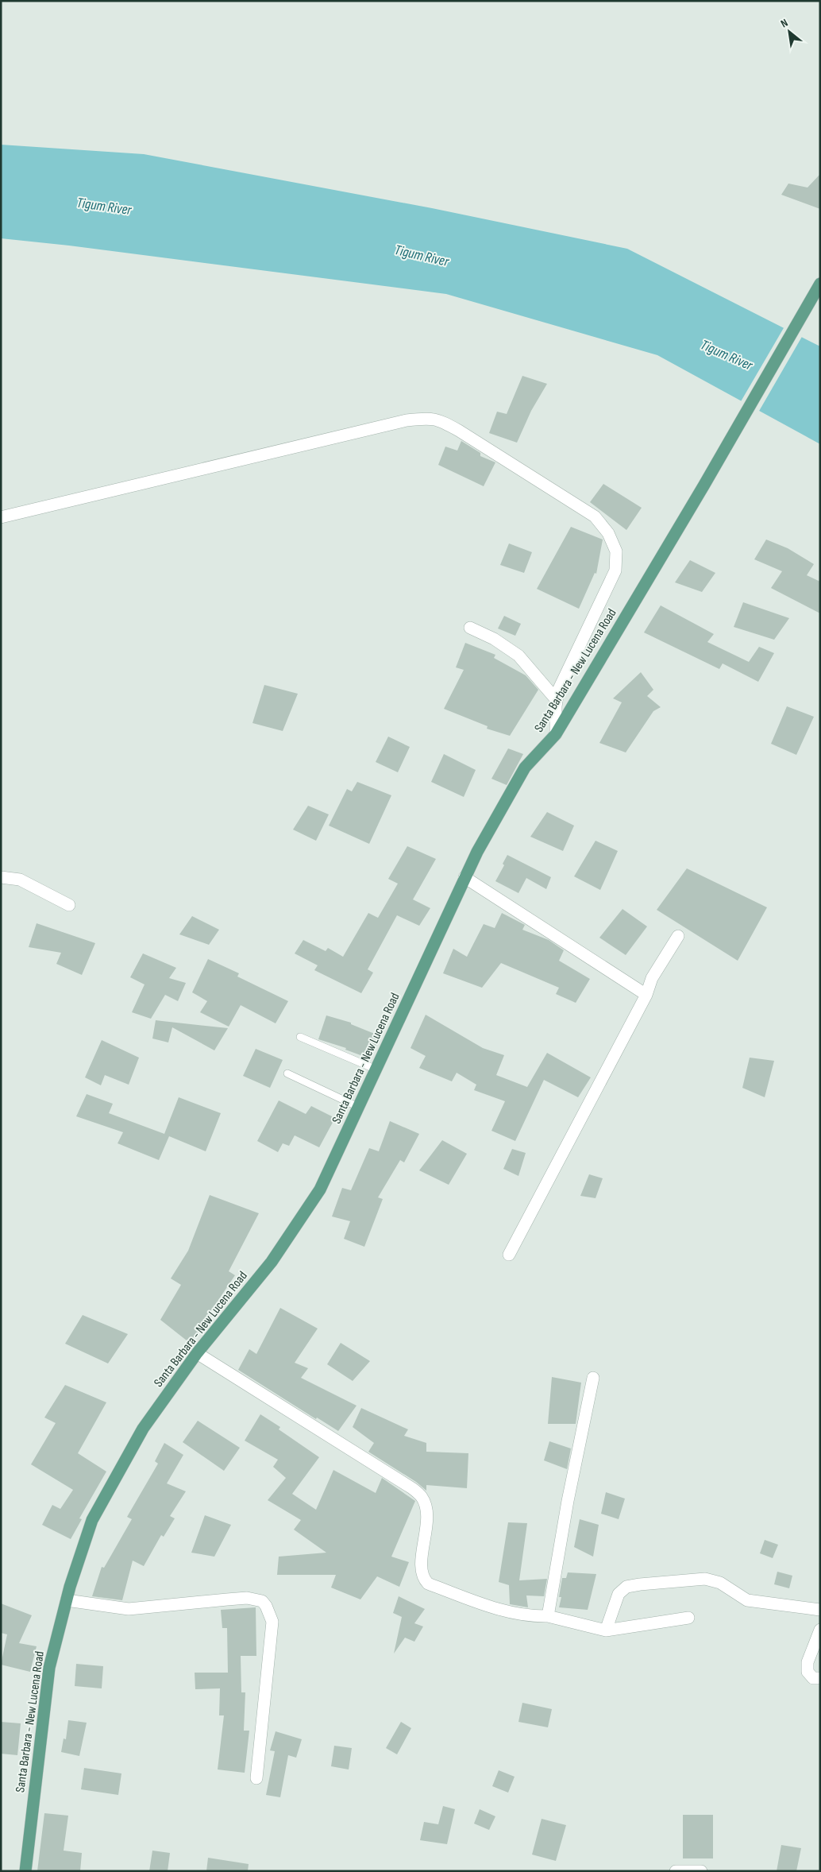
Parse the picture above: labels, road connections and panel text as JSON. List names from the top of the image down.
{
  "streets": {
    "main road": ["Santa Barbara - New Lucena Road"]
  },
  "water": ["Tigum River"],
  "north": "top left"
}
